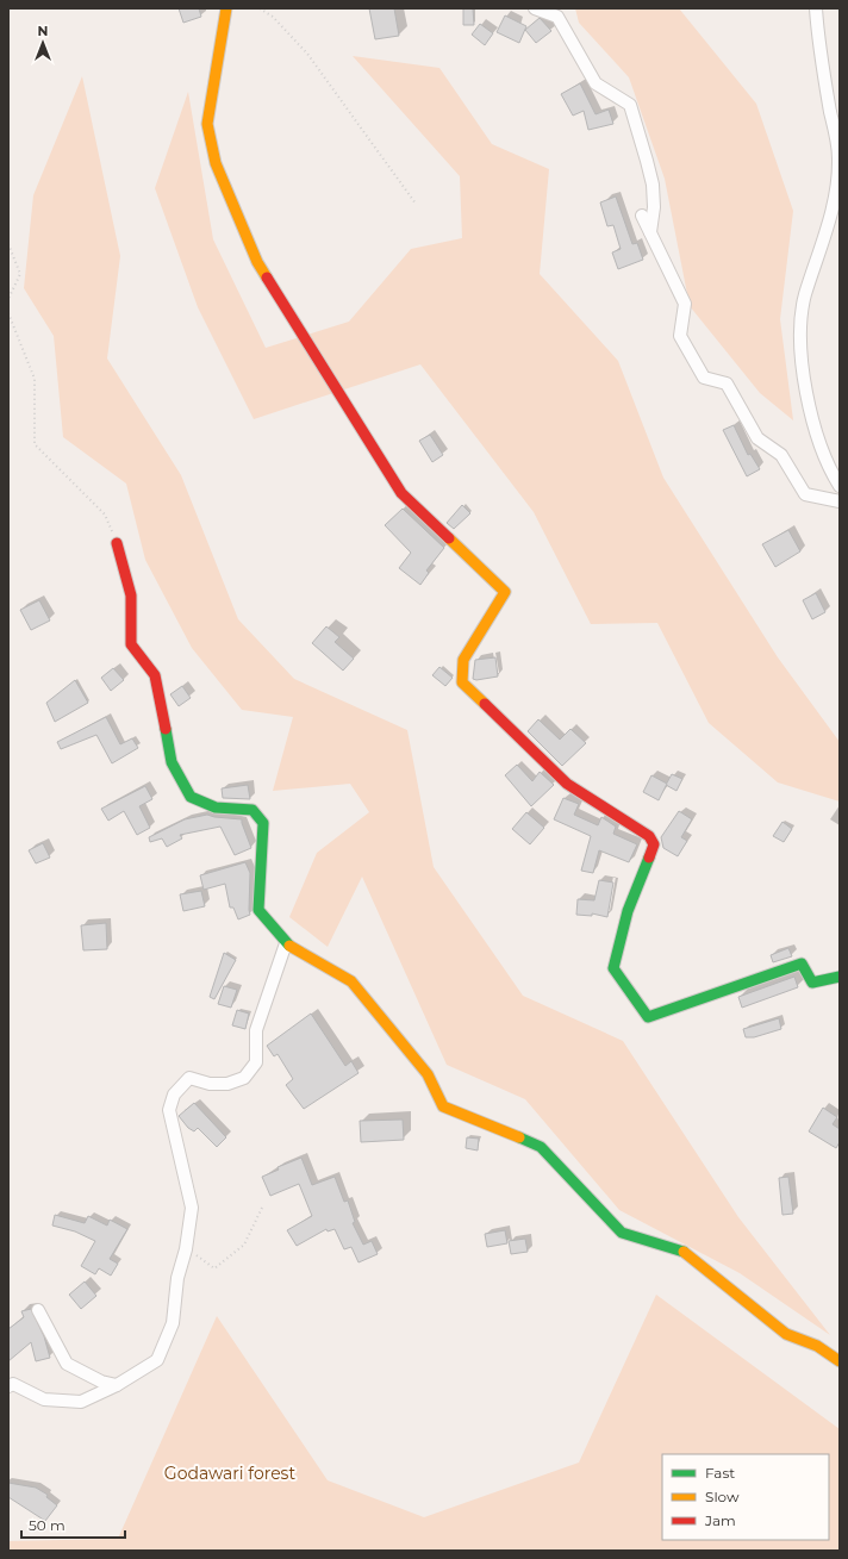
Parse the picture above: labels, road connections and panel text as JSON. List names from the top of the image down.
{
  "parks": ["Godawari forest"],
  "legend": ["Fast", "Slow", "Jam"],
  "scale_bar": "50 m",
  "north": "top"
}
